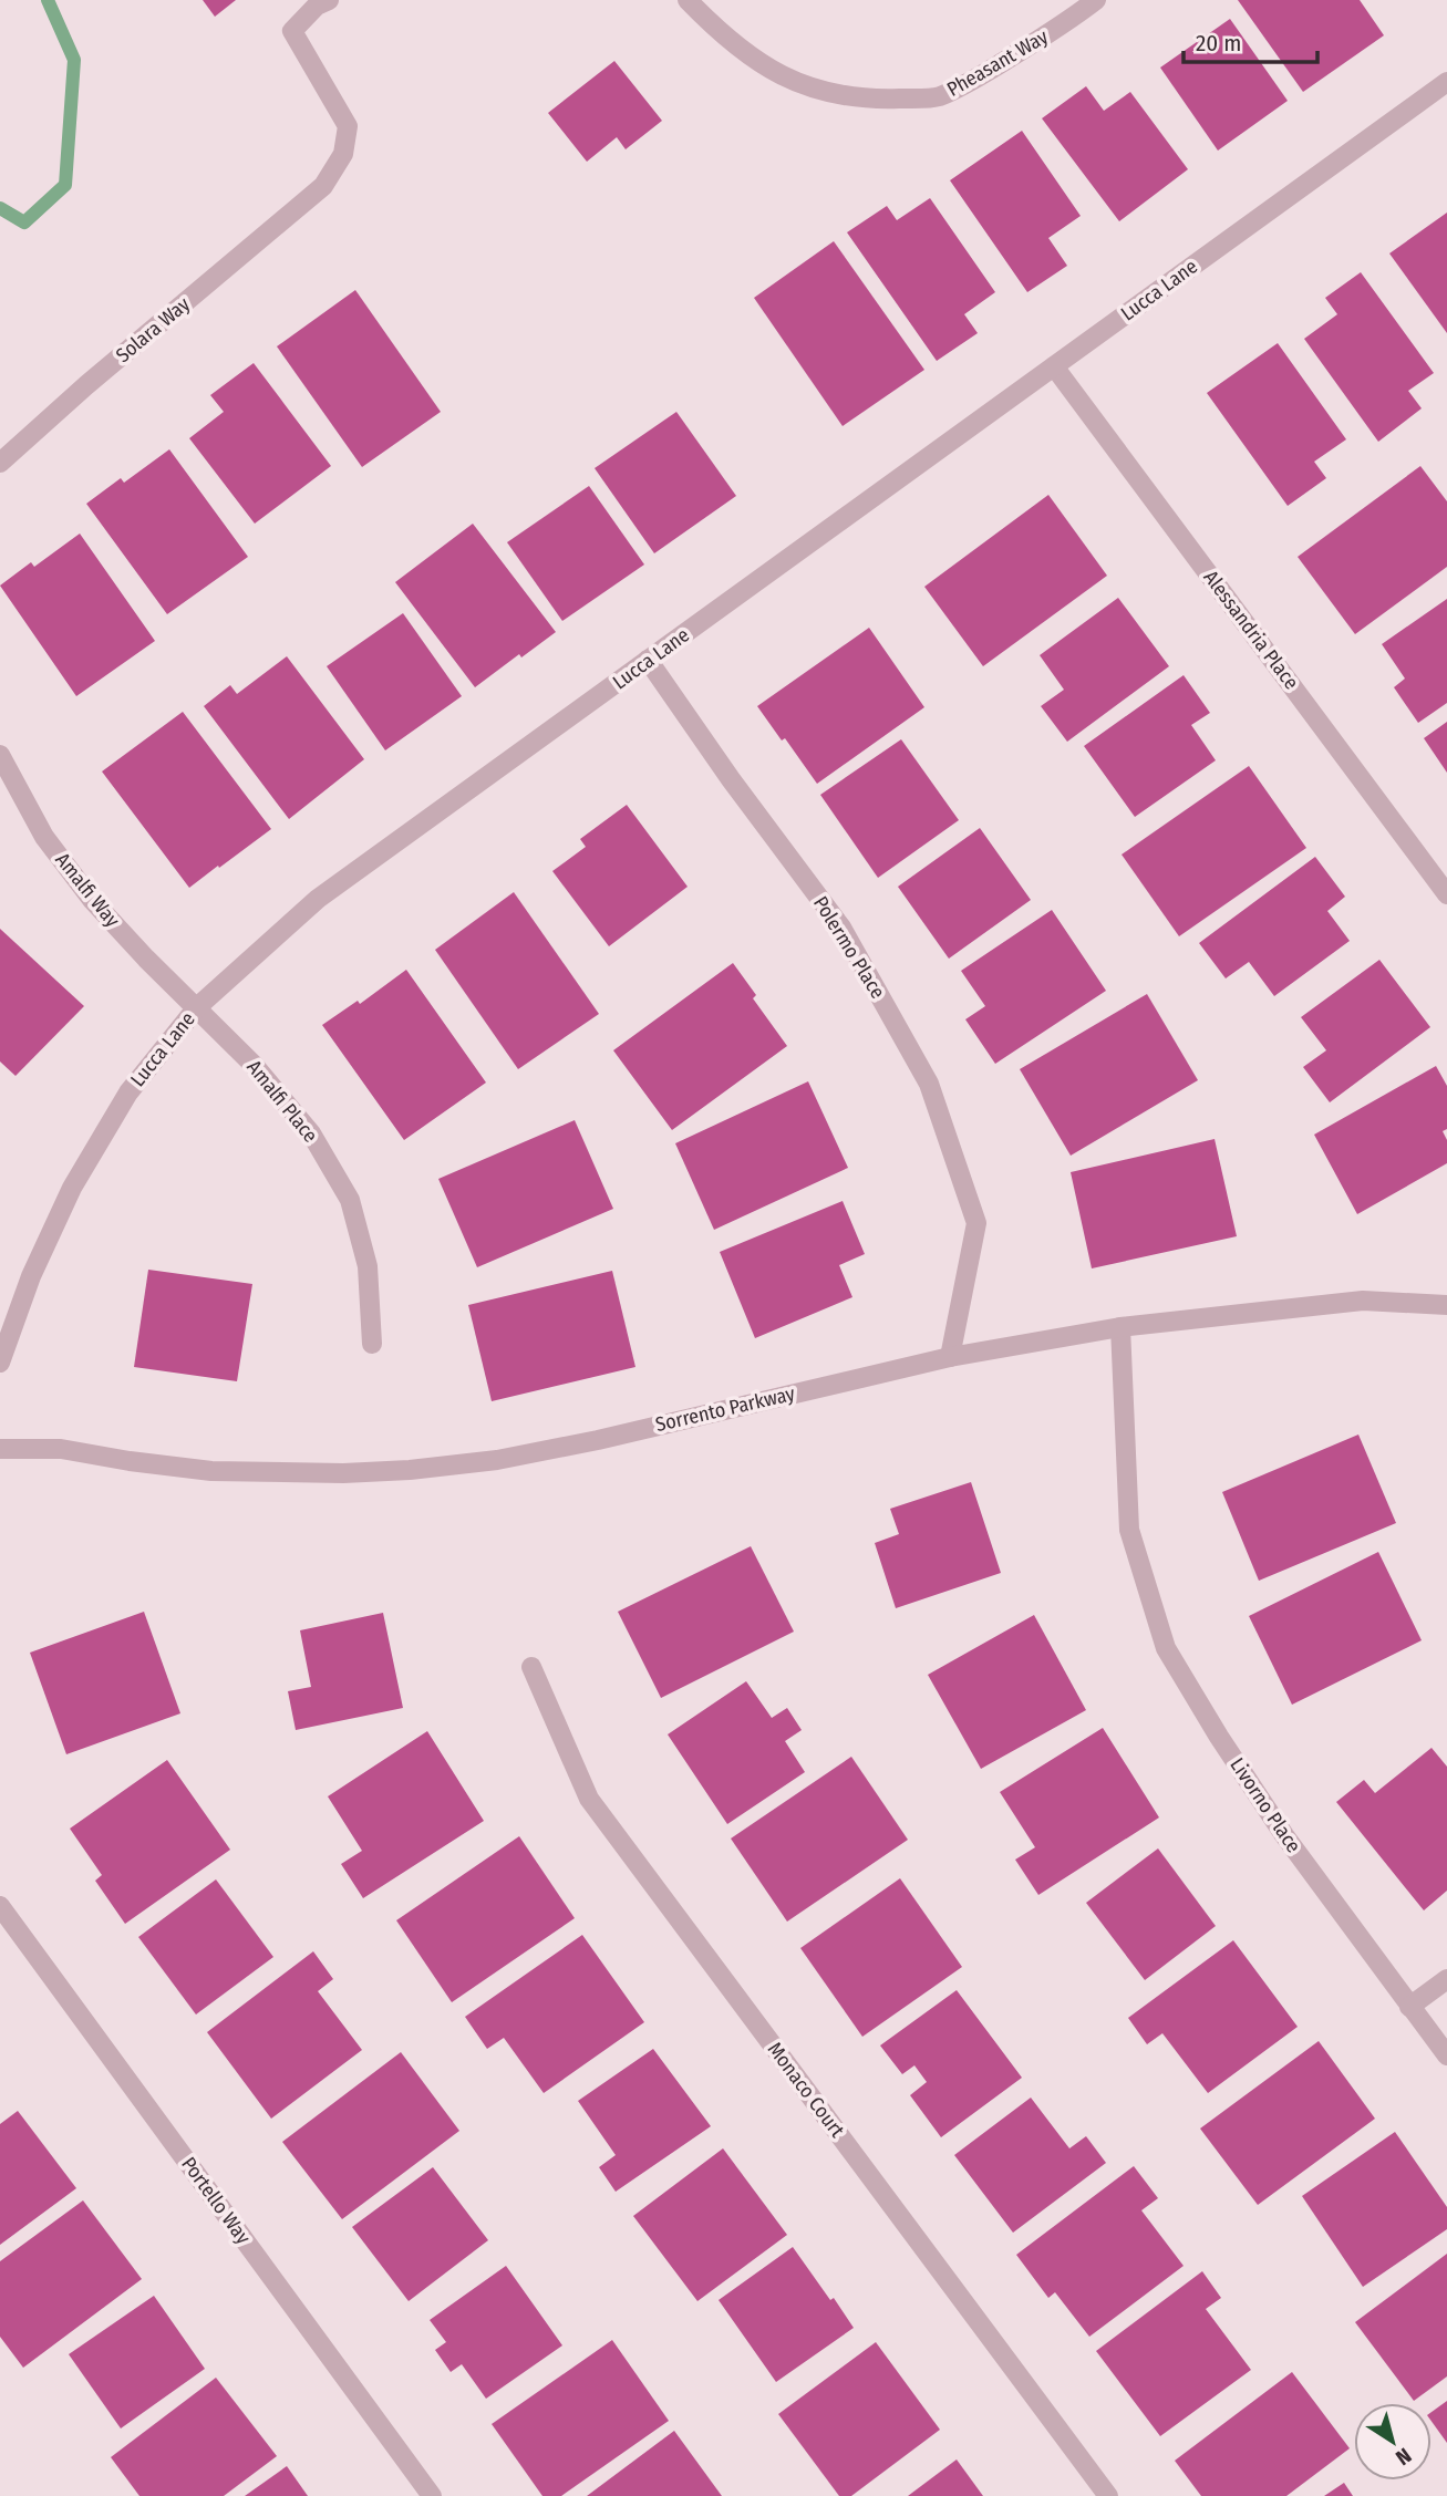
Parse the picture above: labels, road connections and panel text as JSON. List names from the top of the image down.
{
  "streets": {
    "street": [
      "Pheasant Way",
      "Lucca Lane",
      "Solara Way",
      "Alessandria Place",
      "Amalfi Way",
      "Polermo Place",
      "Amalfi Place",
      "Sorrento Parkway",
      "Livorno Place",
      "Monaco Court",
      "Portello Way"
    ]
  },
  "crossings": [
    ["Lucca Lane", "Alessandria Place"],
    ["Lucca Lane", "Amalfi Way"],
    ["Lucca Lane", "Polermo Place"],
    ["Lucca Lane", "Amalfi Place"],
    ["Amalfi Way", "Amalfi Place"],
    ["Polermo Place", "Sorrento Parkway"],
    ["Sorrento Parkway", "Livorno Place"]
  ],
  "scale_bar": "20 m",
  "north": "bottom right"
}
